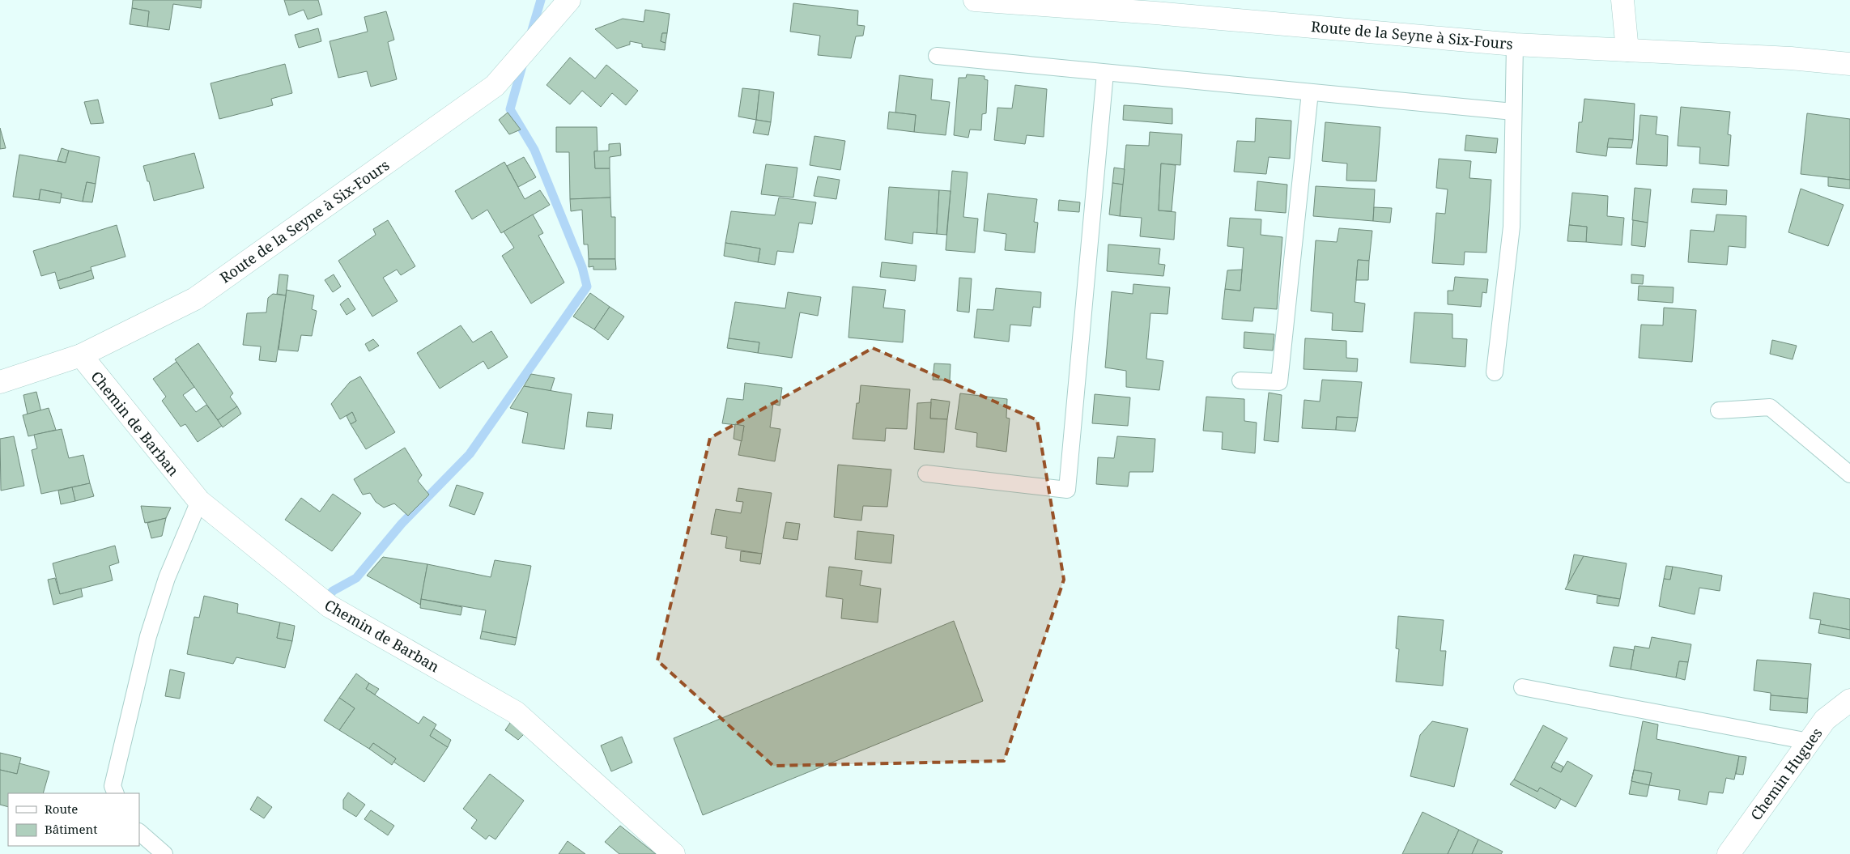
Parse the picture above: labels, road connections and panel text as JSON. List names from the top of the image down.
{
  "streets": {
    "street": ["Route de la Seyne à Six-Fours", "Chemin de Barban", "Chemin Hugues"]
  },
  "crossings": [
    ["Route de la Seyne à Six-Fours", "Chemin de Barban"]
  ],
  "legend": ["Route", "Bâtiment"]
}
